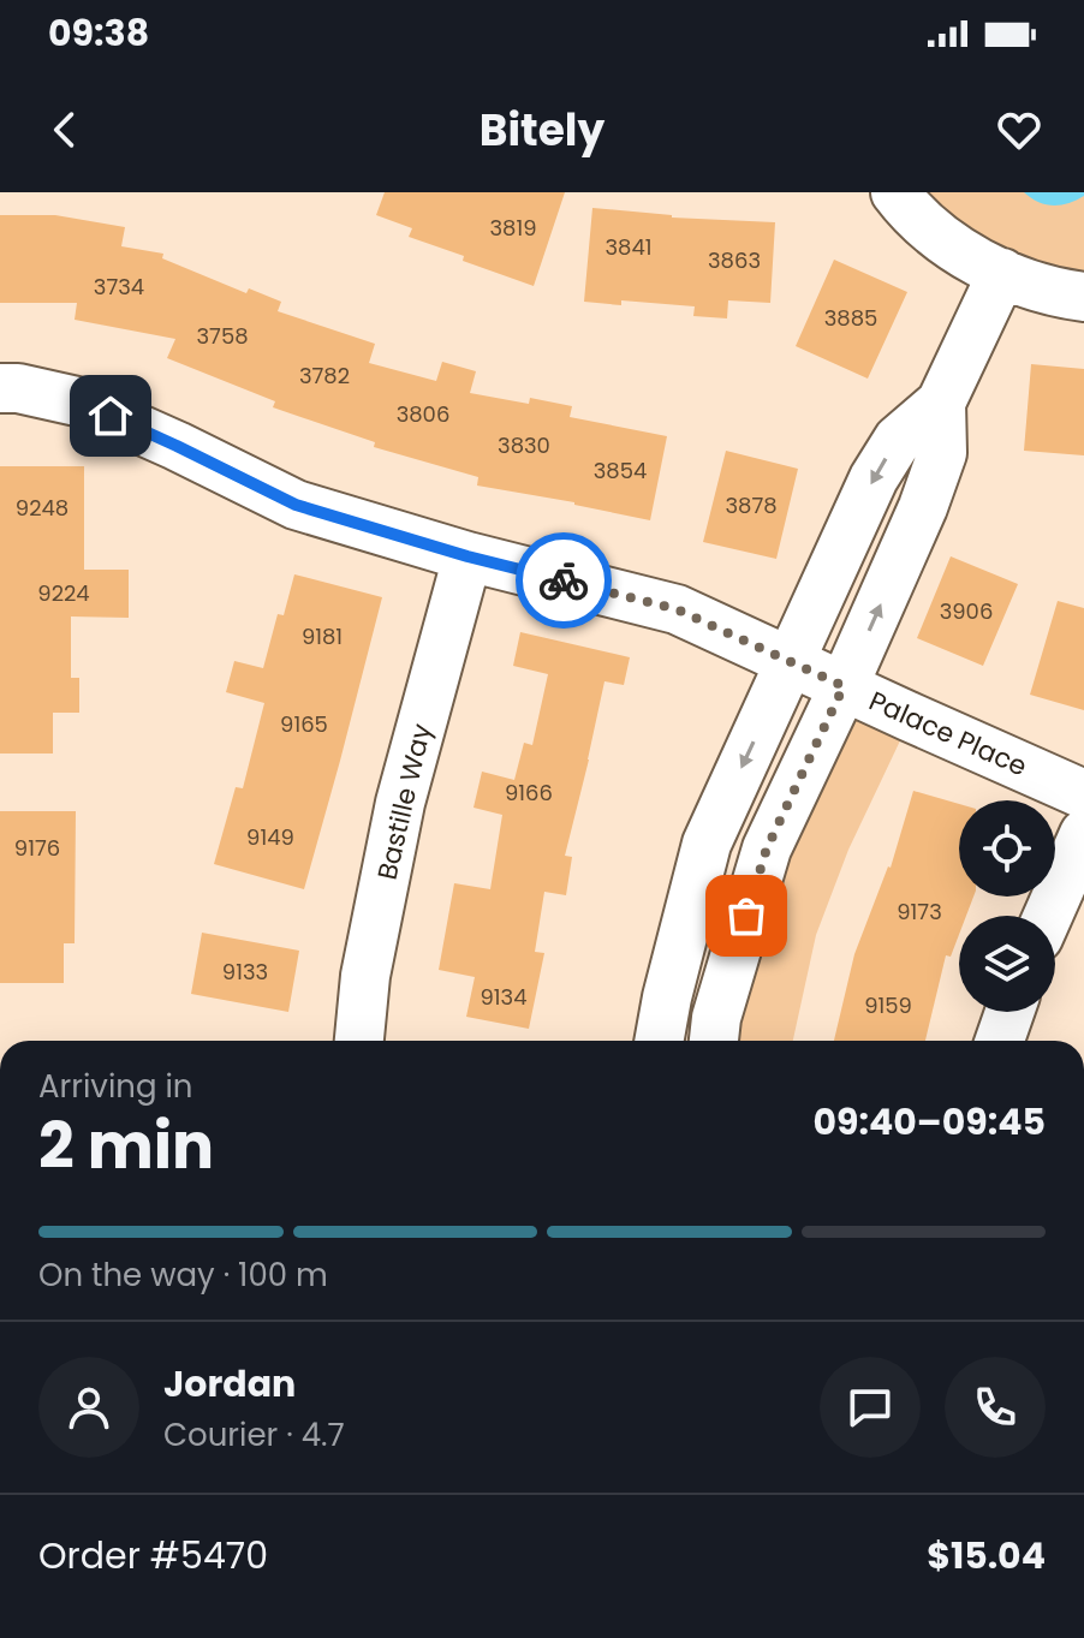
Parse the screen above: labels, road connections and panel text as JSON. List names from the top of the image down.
{
  "streets": {
    "street": ["Palace Place", "Bastille Way"]
  },
  "crossings": [
    ["Palace Place", "Bastille Way"]
  ],
  "house_numbers": [
    "3819",
    "3841",
    "3863",
    "3734",
    "3885",
    "3758",
    "3782",
    "3806",
    "3830",
    "3854",
    "3878",
    "9248",
    "9224",
    "3906",
    "9181",
    "9165",
    "9166",
    "9149",
    "9176",
    "9173",
    "9133",
    "9134",
    "9159"
  ],
  "page": {
    "status": "09:38",
    "header": "Bitely",
    "heading": ["2 min", "Arriving in", "09:40–09:45"],
    "panel": [
      "Jordan",
      "Courier · 4.7",
      "Order #5470",
      "$15.04"
    ],
    "bar": "On the way · 100 m"
  }
}
